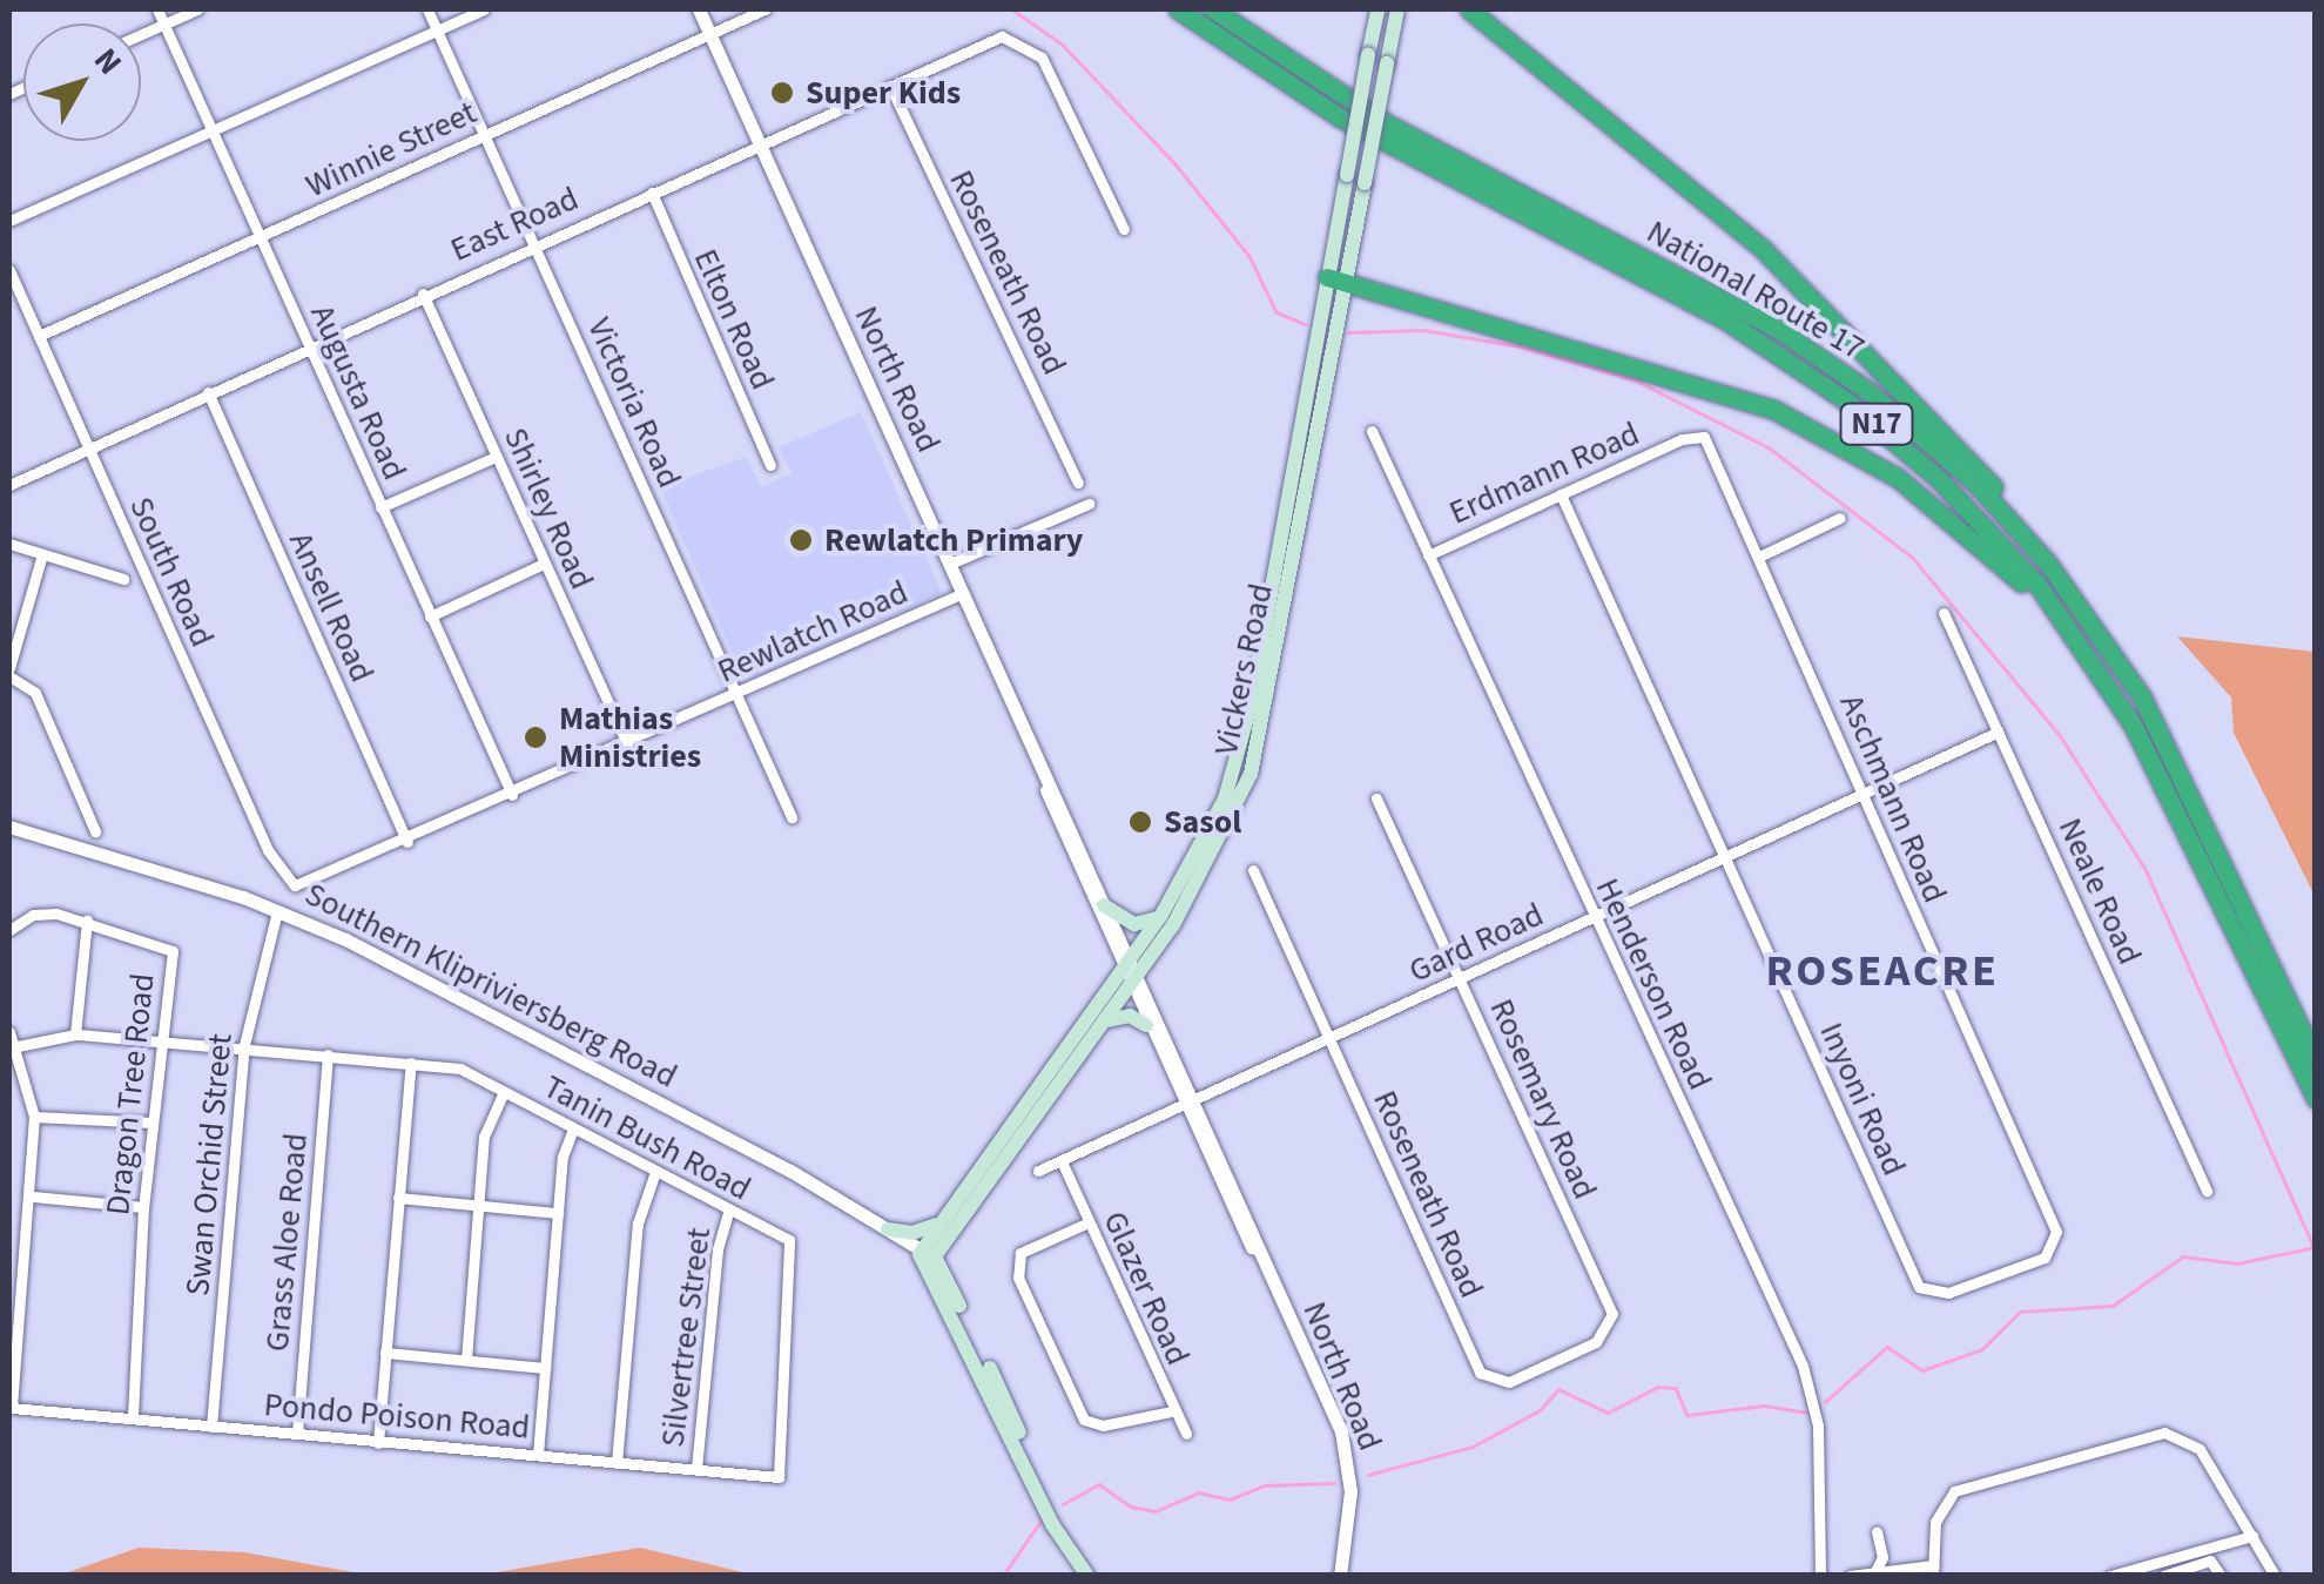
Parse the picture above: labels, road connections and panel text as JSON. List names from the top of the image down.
{
  "streets": {
    "highway": ["National Route 17", "N17"],
    "main road": ["Vickers Road", "Southern Klipriviersberg Road"],
    "street": [
      "Winnie Street",
      "East Road",
      "Roseneath Road",
      "Elton Road",
      "North Road",
      "Augusta Road",
      "Victoria Road",
      "Erdmann Road",
      "Shirley Road",
      "South Road",
      "Ansell Road",
      "Rewlatch Road",
      "Aschmann Road",
      "Neale Road",
      "Gard Road",
      "Henderson Road",
      "Dragon Tree Road",
      "Rosemary Road",
      "Inyoni Road",
      "Tanin Bush Road",
      "Swan Orchid Street",
      "Grass Aloe Road",
      "Glazer Road",
      "Silvertree Street",
      "Pondo Poison Road"
    ]
  },
  "crossings": [
    ["Winnie Street", "North Road"],
    ["Winnie Street", "Augusta Road"],
    ["Winnie Street", "Victoria Road"],
    ["Winnie Street", "South Road"],
    ["East Road", "Roseneath Road"],
    ["East Road", "Elton Road"],
    ["East Road", "North Road"],
    ["East Road", "Augusta Road"],
    ["East Road", "Victoria Road"],
    ["East Road", "Shirley Road"],
    ["East Road", "South Road"],
    ["East Road", "Ansell Road"],
    ["Roseneath Road", "Gard Road"],
    ["Roseneath Road", "Rosemary Road"],
    ["North Road", "Rewlatch Road"],
    ["North Road", "Vickers Road"],
    ["North Road", "Gard Road"],
    ["Augusta Road", "Rewlatch Road"],
    ["Victoria Road", "Rewlatch Road"],
    ["Erdmann Road", "Aschmann Road"],
    ["Erdmann Road", "Henderson Road"],
    ["Erdmann Road", "Inyoni Road"],
    ["Shirley Road", "Rewlatch Road"],
    ["South Road", "Rewlatch Road"],
    ["Ansell Road", "Rewlatch Road"],
    ["Vickers Road", "Southern Klipriviersberg Road"],
    ["Aschmann Road", "Gard Road"],
    ["Aschmann Road", "Inyoni Road"],
    ["Neale Road", "Gard Road"],
    ["Gard Road", "Henderson Road"],
    ["Gard Road", "Rosemary Road"],
    ["Gard Road", "Inyoni Road"],
    ["Gard Road", "Glazer Road"],
    ["Southern Klipriviersberg Road", "Swan Orchid Street"],
    ["Dragon Tree Road", "Tanin Bush Road"],
    ["Dragon Tree Road", "Pondo Poison Road"],
    ["Tanin Bush Road", "Swan Orchid Street"],
    ["Tanin Bush Road", "Grass Aloe Road"],
    ["Tanin Bush Road", "Silvertree Street"],
    ["Tanin Bush Road", "Pondo Poison Road"],
    ["Swan Orchid Street", "Pondo Poison Road"],
    ["Grass Aloe Road", "Pondo Poison Road"],
    ["Silvertree Street", "Pondo Poison Road"]
  ],
  "districts": ["ROSEACRE"],
  "places": [
    "Super Kids",
    "Rewlatch Primary",
    "Mathias Ministries",
    "Sasol"
  ],
  "north": "top right"
}
